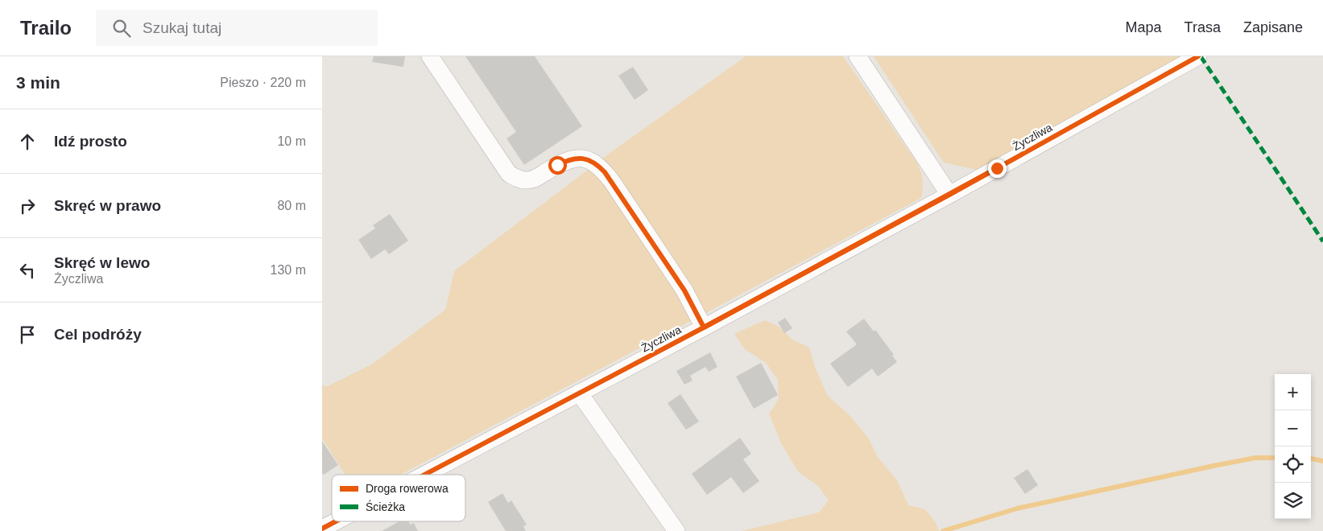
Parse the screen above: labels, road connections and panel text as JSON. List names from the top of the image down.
{
  "streets": {
    "street": ["Życzliwa"]
  },
  "legend": ["Droga rowerowa", "Ścieżka"],
  "page": {
    "header": "Trailo",
    "search": "Szukaj tutaj",
    "nav": ["Mapa", "Trasa", "Zapisane"],
    "heading": ["3 min", "Pieszo · 220 m"],
    "list": [
      ["Idź prosto", "10 m"],
      ["Skręć w prawo", "80 m"],
      ["Skręć w lewo", "Życzliwa", "130 m"],
      "Cel podróży"
    ],
    "map_buttons": ["+", "−"]
  }
}
